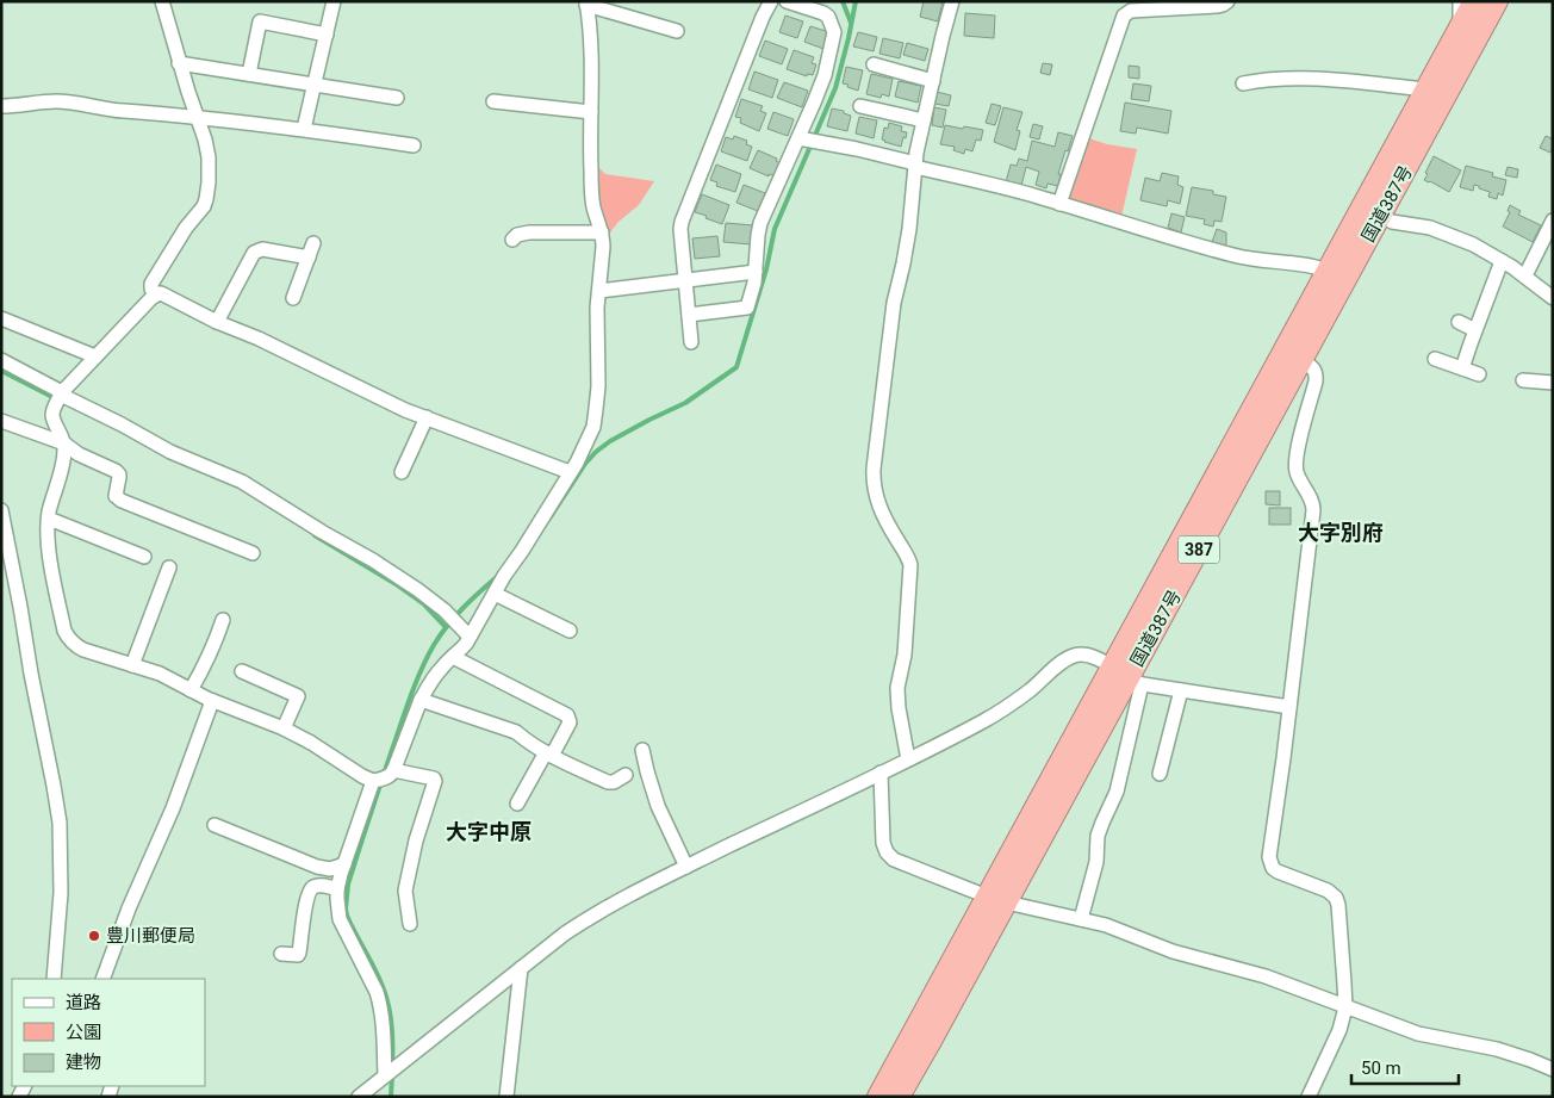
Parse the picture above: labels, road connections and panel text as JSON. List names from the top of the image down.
{
  "streets": {
    "highway": ["国道387号", "387"]
  },
  "districts": ["大字別府", "大字中原"],
  "places": ["豊川郵便局"],
  "legend": ["道路", "公園", "建物"],
  "scale_bar": "50 m"
}
